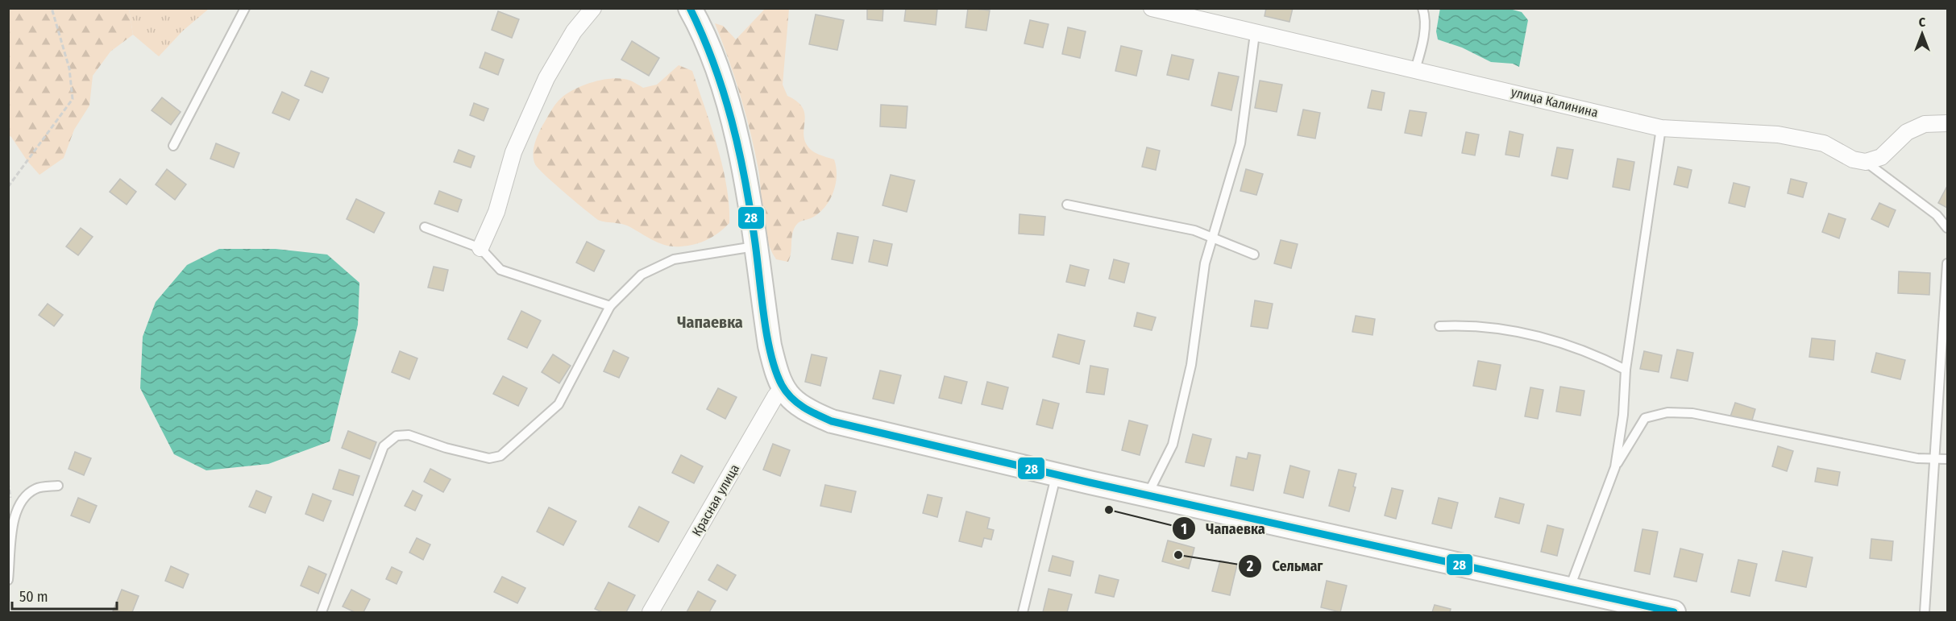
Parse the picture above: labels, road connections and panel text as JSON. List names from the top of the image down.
{
  "streets": {
    "street": ["улица Калинина", "Красная улица"]
  },
  "districts": ["Чапаевка"],
  "places": ["Чапаевка", "Сельмаг"],
  "lines": ["transit line 28"],
  "scale_bar": "50 m",
  "north": "top"
}
